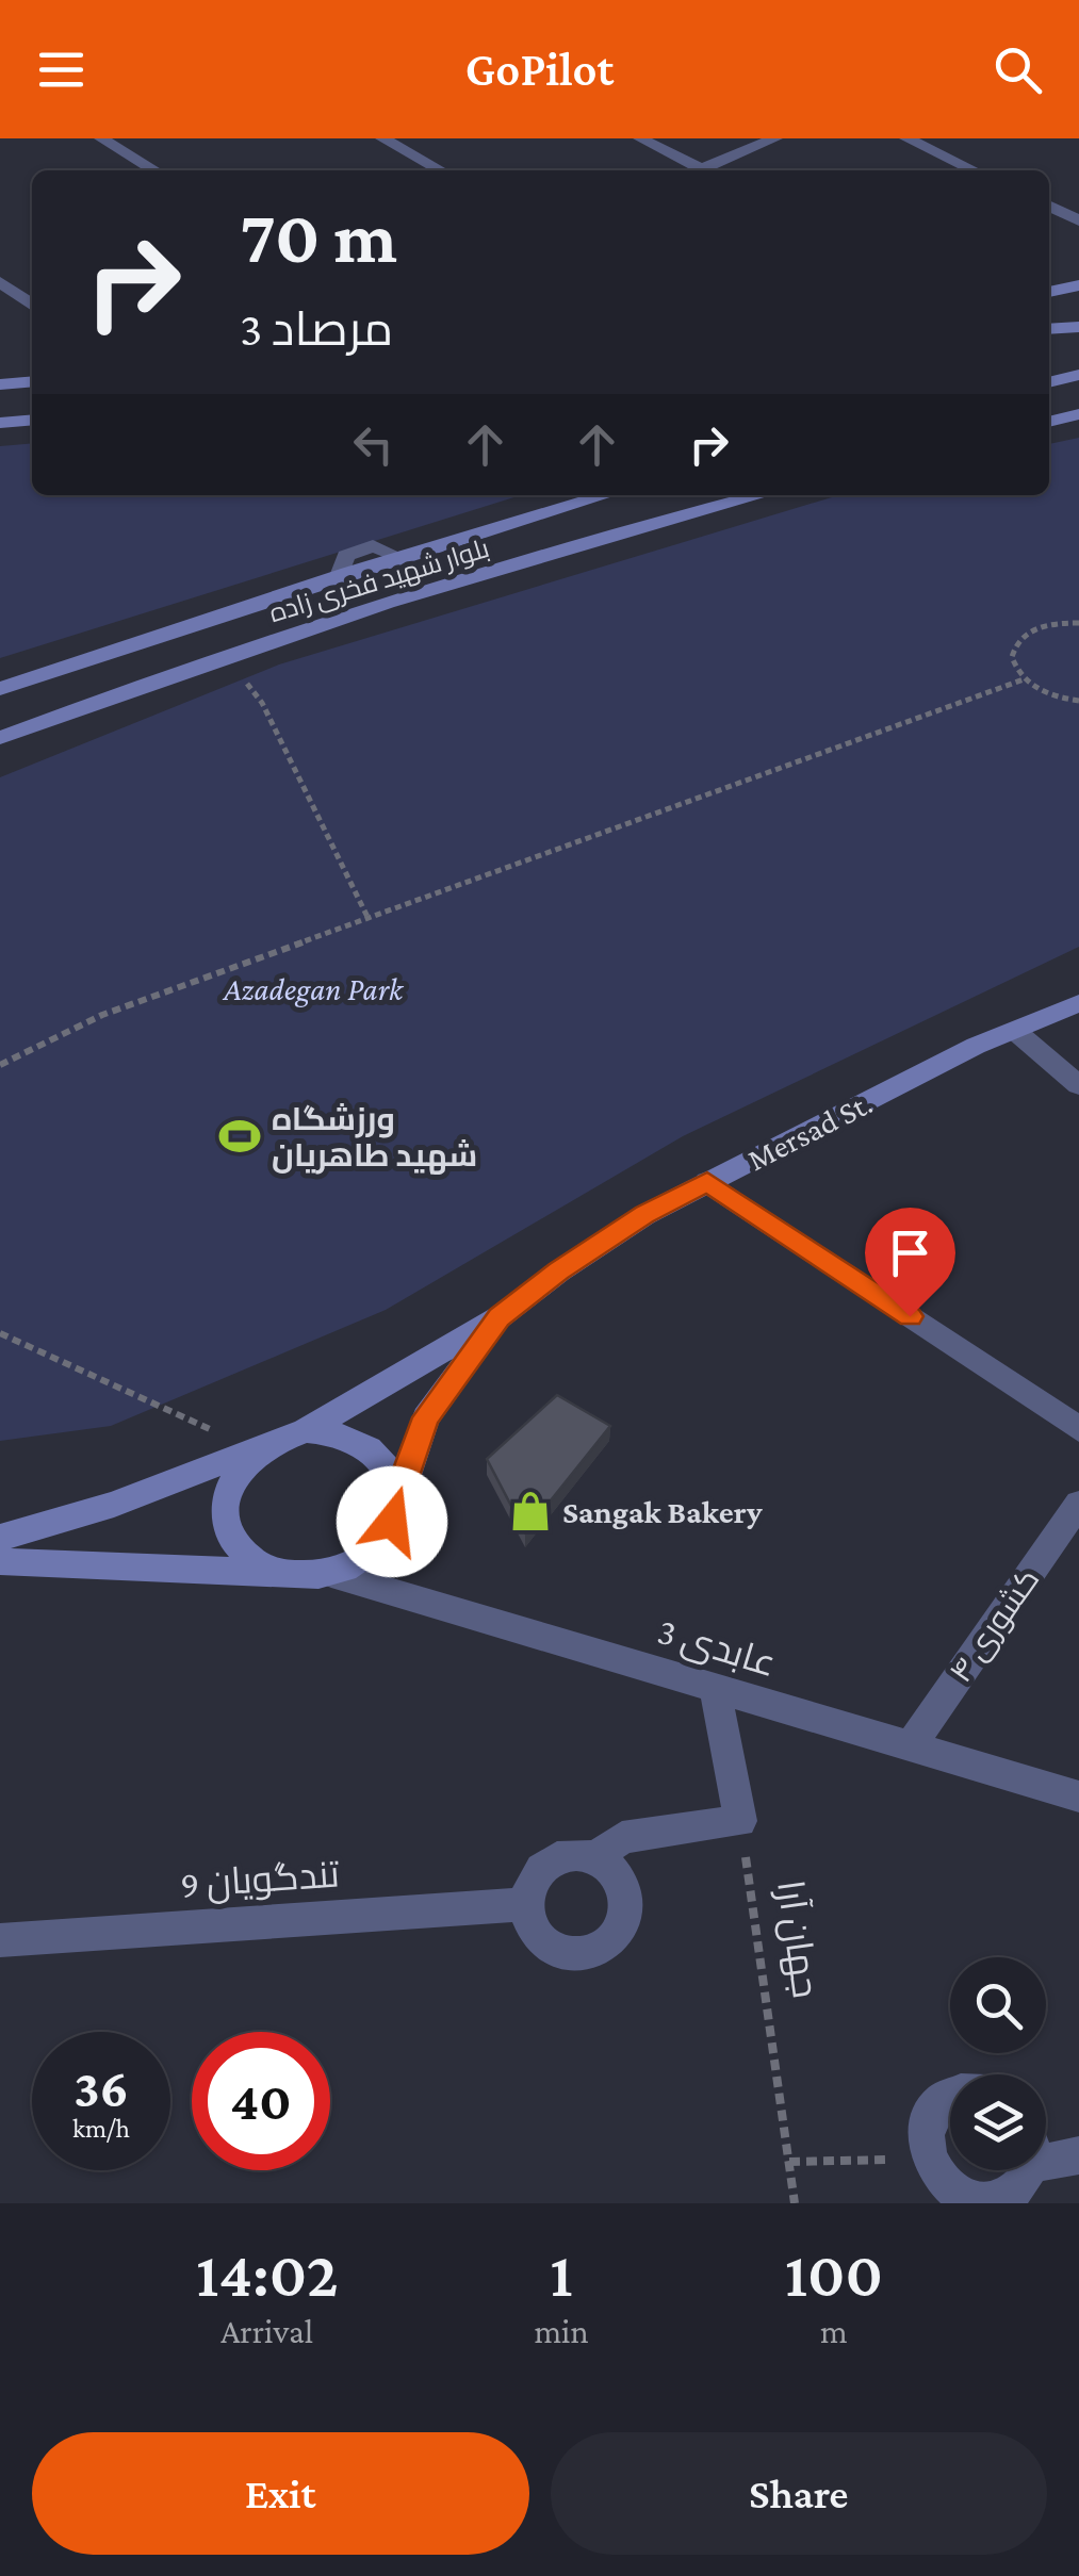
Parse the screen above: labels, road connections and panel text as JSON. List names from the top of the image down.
{
  "streets": {
    "main road": ["بلوار شهید فخری زاده", "Mersad St."],
    "street": ["کشوری ۴", "عابدی 3", "تندگویان 9"],
    "path": ["جهان آرا"]
  },
  "crossings": [
    ["Mersad St.", "عابدی 3"],
    ["کشوری ۴", "عابدی 3"]
  ],
  "parks": ["Azadegan Park"],
  "places": {
    "sports": ["ورزشگاه شهید طاهریان"],
    "shop": ["Sangak Bakery"]
  },
  "page": {
    "header": "GoPilot",
    "turn": ["70 m", "مرصاد 3"],
    "speed": "36 km/h",
    "limit": "40",
    "eta": [
      "14:02",
      "Arrival",
      "1",
      "min",
      "100",
      "m"
    ],
    "buttons": ["Exit", "Share"]
  }
}
